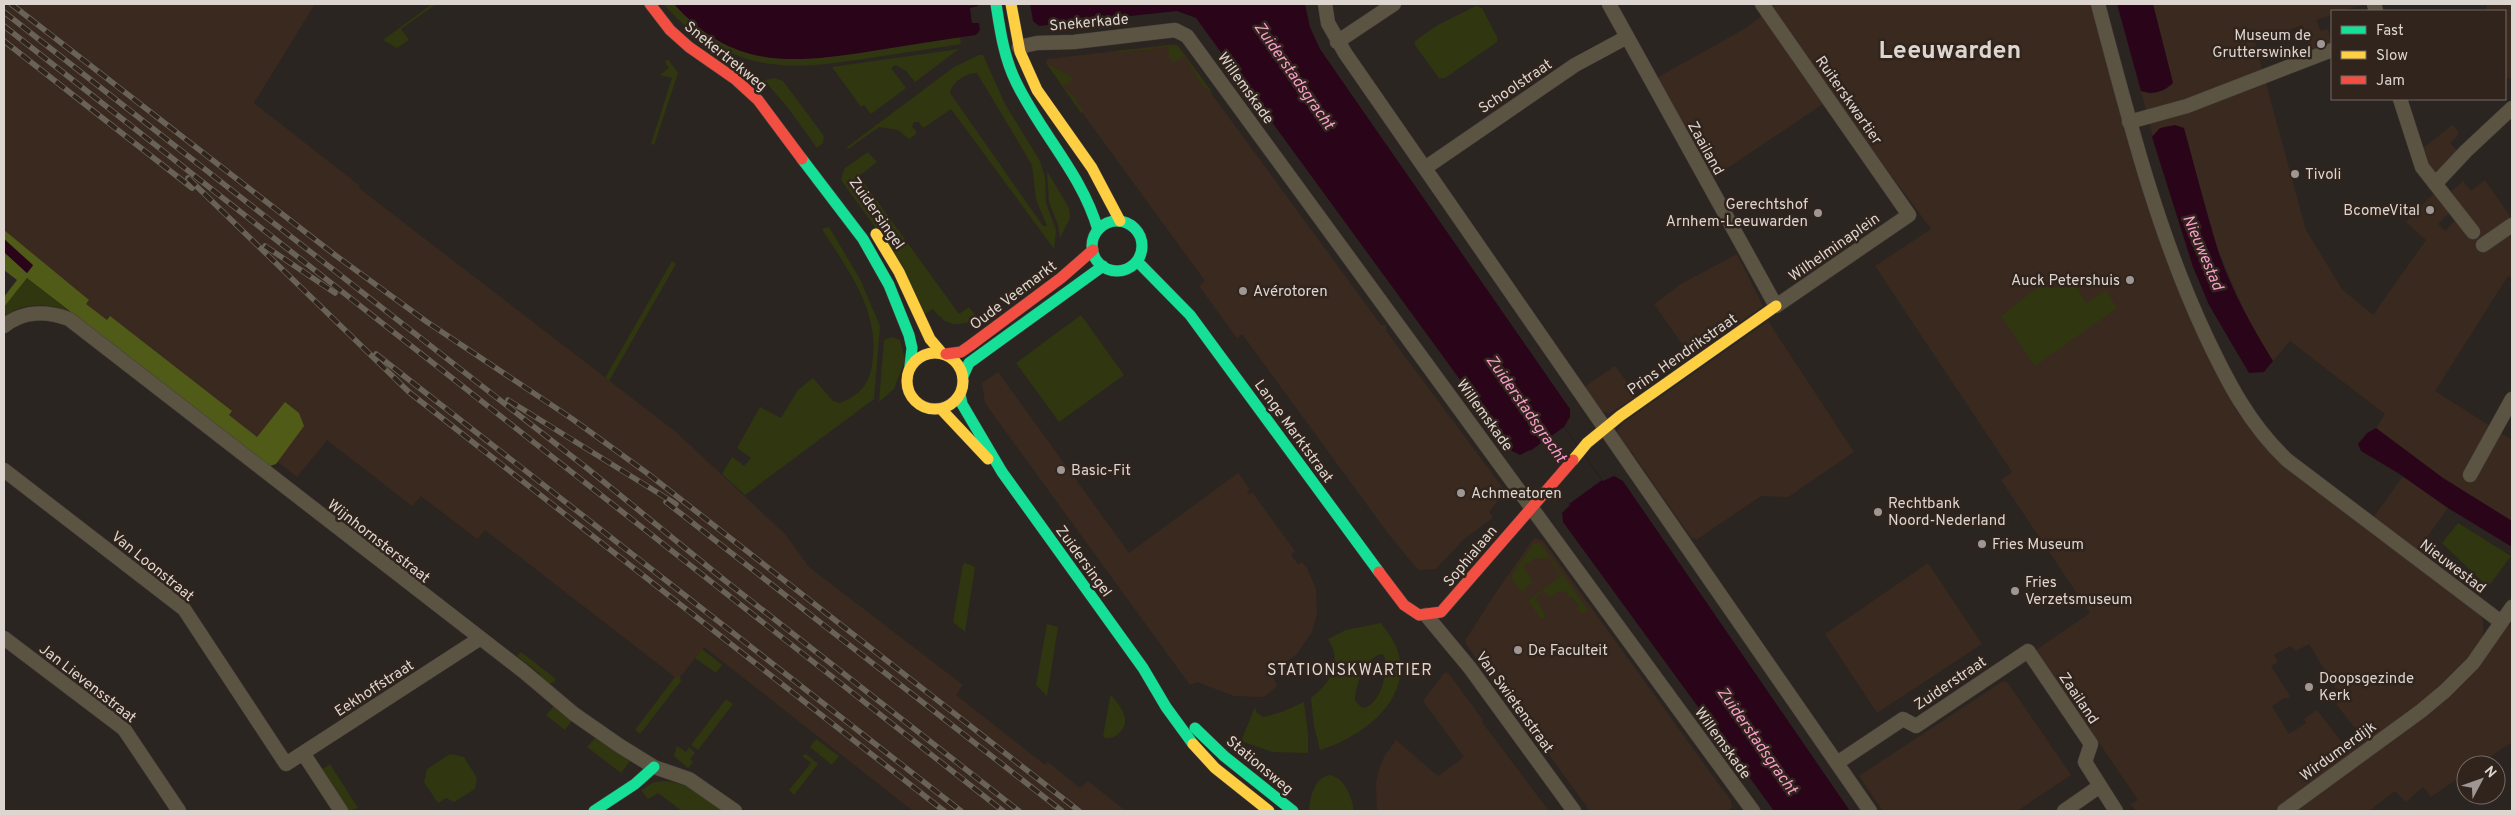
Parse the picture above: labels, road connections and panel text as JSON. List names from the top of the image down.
{
  "streets": {
    "main road": [
      "Snekertrekweg",
      "Zuidersingel",
      "Oude Veemarkt",
      "Prins Hendrikstraat",
      "Lange Marktstraat",
      "Sophialaan",
      "Stationsweg"
    ],
    "street": [
      "Snekerkade",
      "Schoolstraat",
      "Willemskade",
      "Ruiterskwartier",
      "Zaailand",
      "Wilhelminaplein",
      "Wijnhornsterstraat",
      "Van Loonstraat",
      "Nieuwestad",
      "Jan Lievensstraat",
      "Zuiderstraat",
      "Eekhoffstraat",
      "Van Swietenstraat",
      "Wirdumerdijk"
    ]
  },
  "crossings": [
    ["Snekerkade", "Willemskade"],
    ["Snekertrekweg", "Zuidersingel"],
    ["Schoolstraat", "Zaailand"],
    ["Willemskade", "Sophialaan"],
    ["Ruiterskwartier", "Wilhelminaplein"],
    ["Zaailand", "Wilhelminaplein"],
    ["Zaailand", "Prins Hendrikstraat"],
    ["Zaailand", "Zuiderstraat"],
    ["Zuidersingel", "Oude Veemarkt"],
    ["Zuidersingel", "Stationsweg"],
    ["Wilhelminaplein", "Prins Hendrikstraat"],
    ["Oude Veemarkt", "Lange Marktstraat"],
    ["Prins Hendrikstraat", "Sophialaan"],
    ["Lange Marktstraat", "Sophialaan"],
    ["Lange Marktstraat", "Van Swietenstraat"],
    ["Wijnhornsterstraat", "Eekhoffstraat"],
    ["Sophialaan", "Van Swietenstraat"],
    ["Van Loonstraat", "Eekhoffstraat"],
    ["Nieuwestad", "Wirdumerdijk"]
  ],
  "districts": ["Leeuwarden", "STATIONSKWARTIER"],
  "water": ["Zuiderstadsgracht", "Nieuwestad"],
  "places": [
    "Museum de Grutterswinkel",
    "Tivoli",
    "BcomeVital",
    "Gerechtshof Arnhem-Leeuwarden",
    "Auck Petershuis",
    "Avérotoren",
    "Basic-Fit",
    "Achmeatoren",
    "Rechtbank Noord-Nederland",
    "Fries Museum",
    "Fries Verzetsmuseum",
    "De Faculteit",
    "Doopsgezinde Kerk"
  ],
  "legend": ["Fast", "Slow", "Jam"],
  "north": "top right"
}
